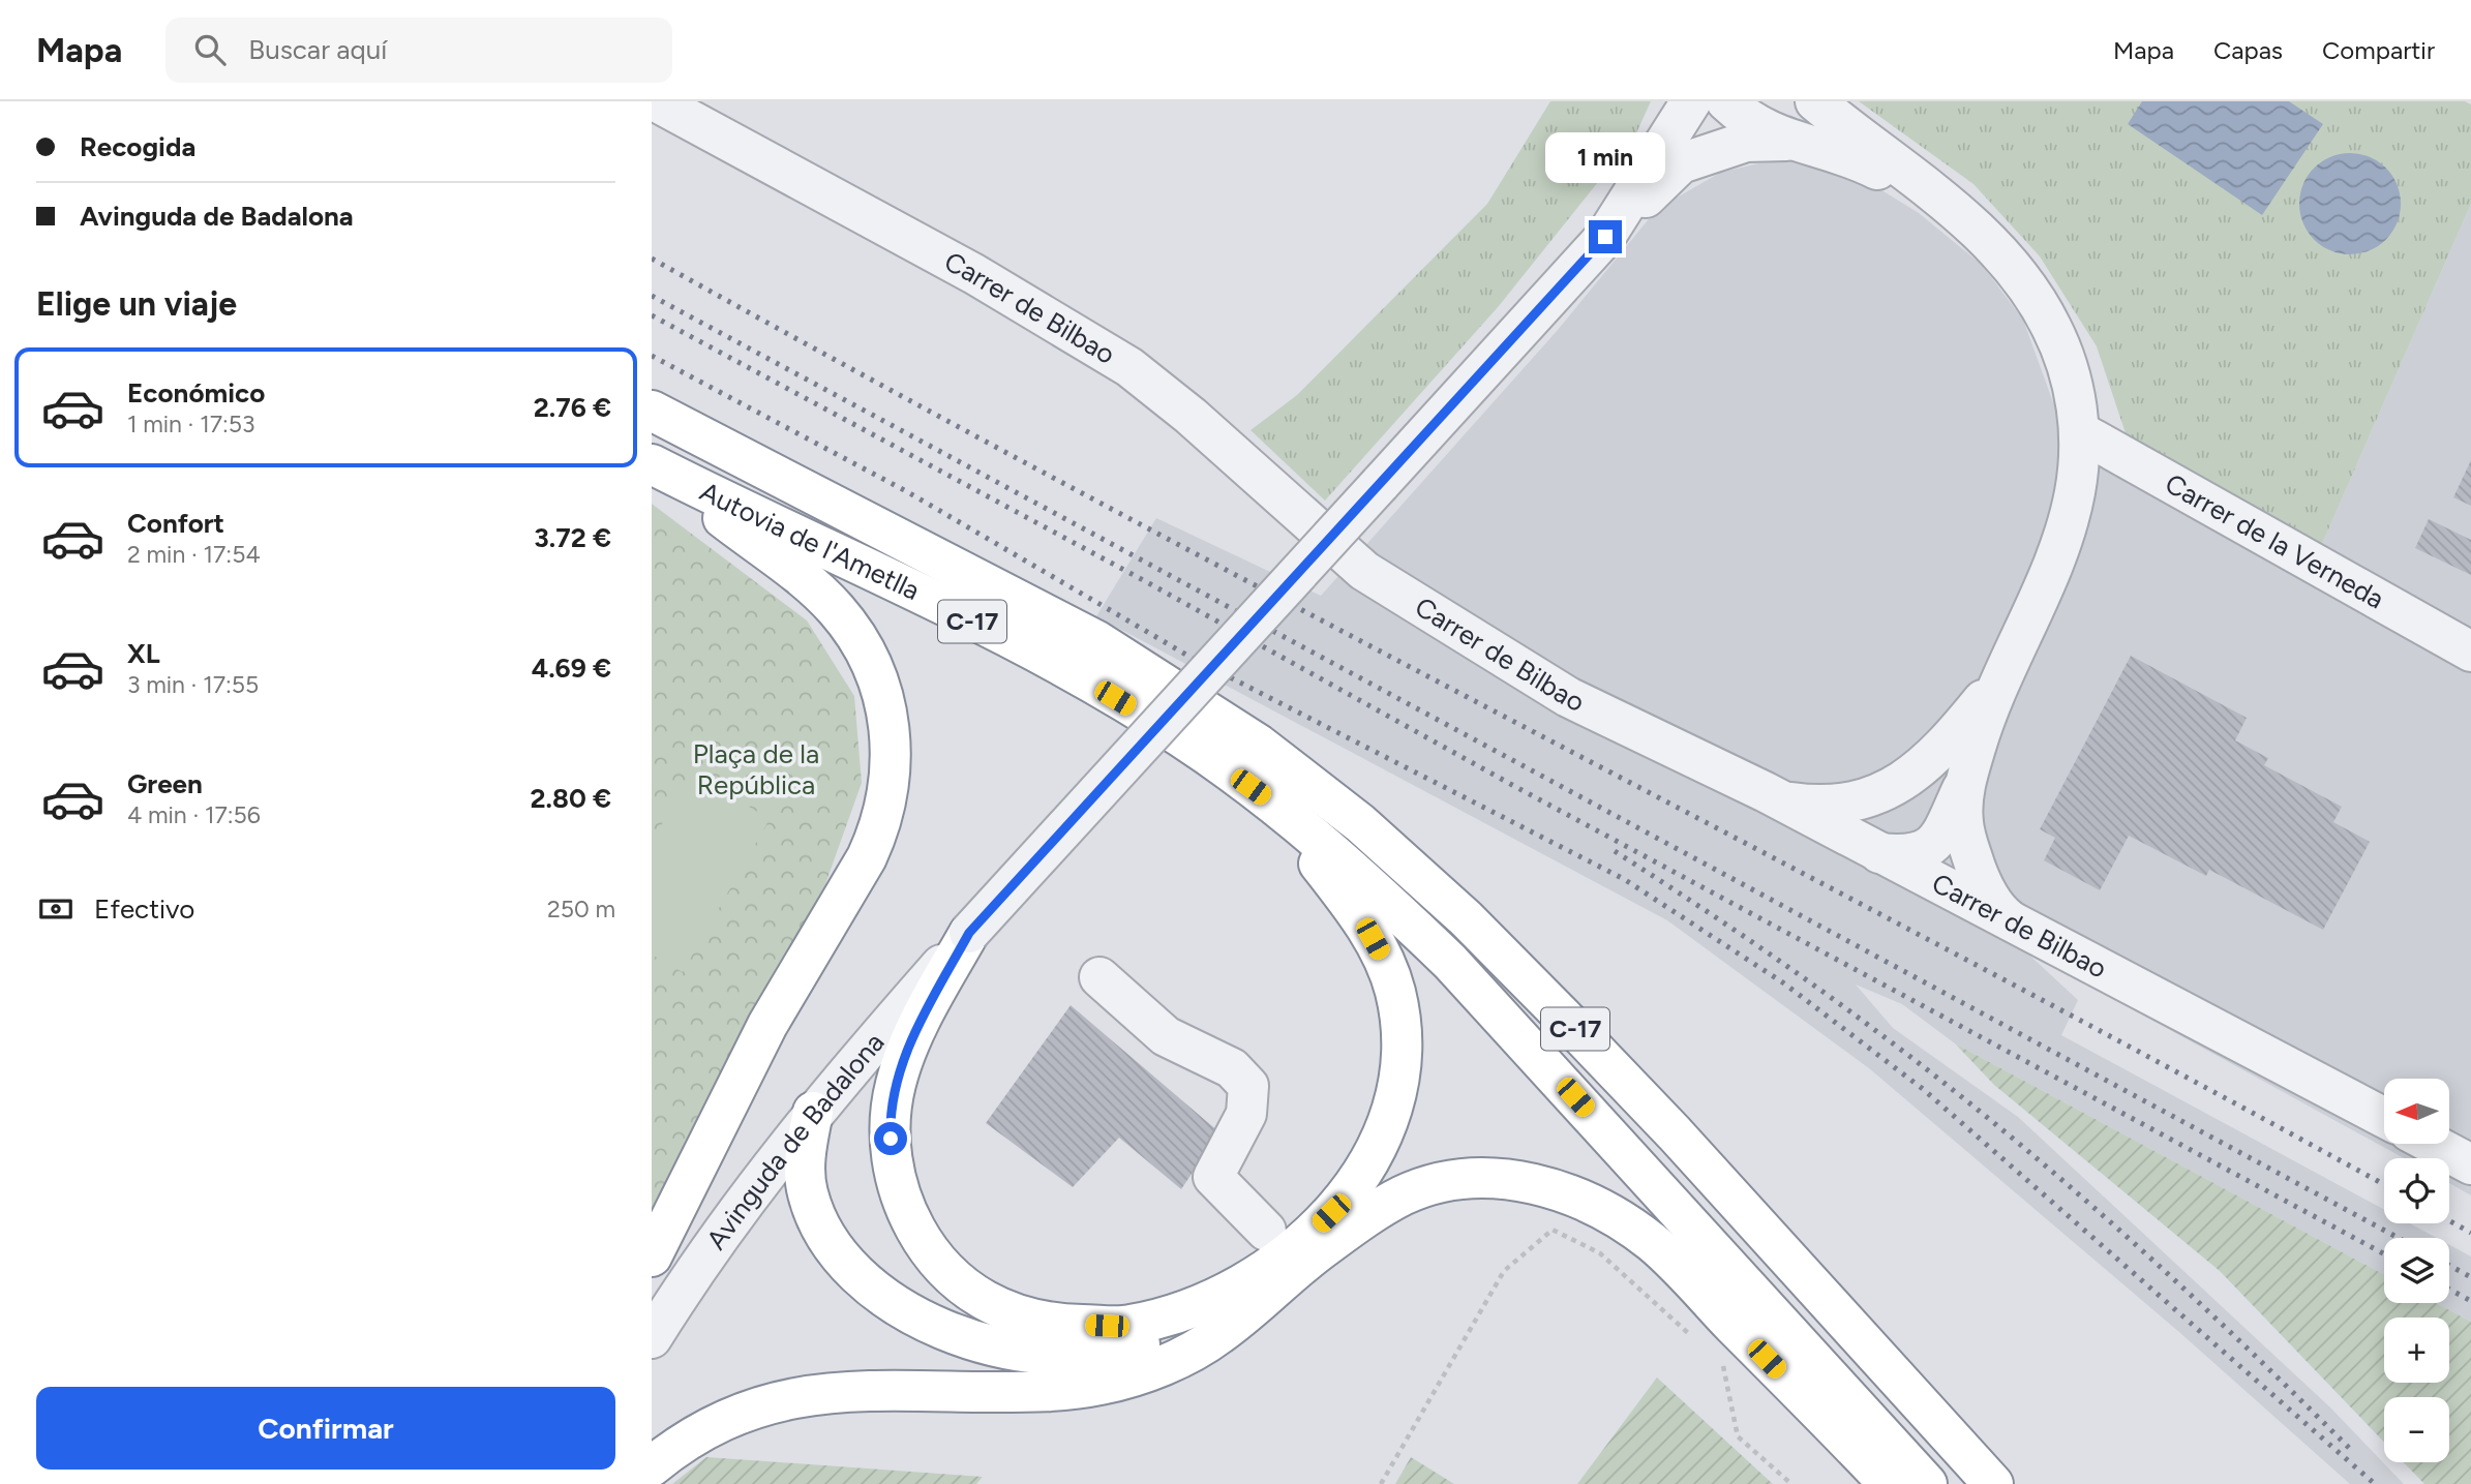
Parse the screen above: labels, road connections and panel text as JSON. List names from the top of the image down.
{
  "streets": {
    "highway": ["Autovia de l'Ametlla", "C-17"],
    "street": ["Carrer de Bilbao", "Carrer de la Verneda", "Avinguda de Badalona"]
  },
  "parks": ["Plaça de la República"],
  "north": "left",
  "page": {
    "header": "Mapa",
    "search": "Buscar aquí",
    "nav": ["Mapa", "Capas", "Compartir"],
    "banner": ["Recogida", "Avinguda de Badalona"],
    "bubble": "1 min",
    "heading": "Elige un viaje",
    "list": [
      {
        "name": "Económico",
        "note": "1 min · 17:53",
        "value": "2.76 €"
      },
      {
        "name": "Confort",
        "note": "2 min · 17:54",
        "value": "3.72 €"
      },
      {
        "name": "XL",
        "note": "3 min · 17:55",
        "value": "4.69 €"
      },
      {
        "name": "Green",
        "note": "4 min · 17:56",
        "value": "2.80 €"
      }
    ],
    "pay": ["Efectivo", "250 m"],
    "map_buttons": ["+", "−"],
    "buttons": "Confirmar"
  }
}
